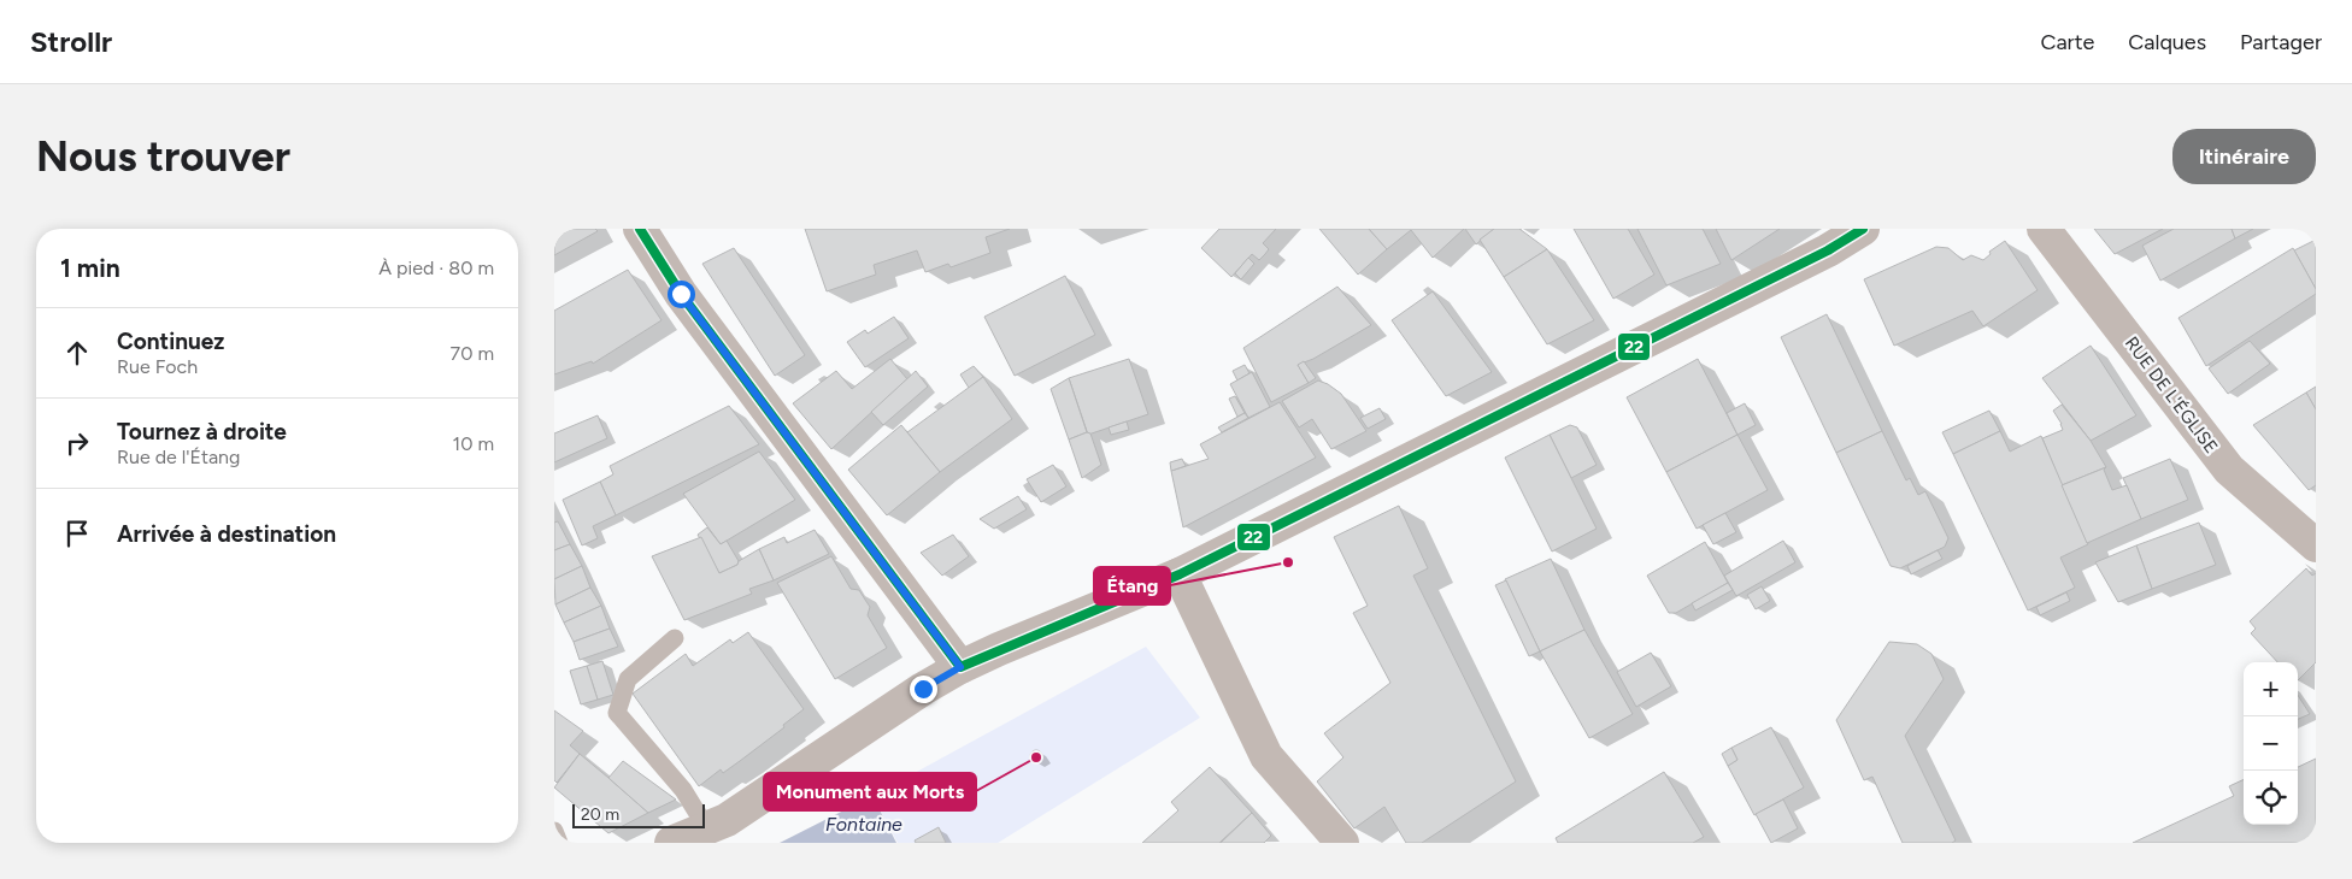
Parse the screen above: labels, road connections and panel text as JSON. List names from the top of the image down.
{
  "streets": {
    "street": ["RUE DE L'ÉGLISE"]
  },
  "water": ["Fontaine"],
  "places": ["Étang", "Monument aux Morts"],
  "lines": ["transit line 22"],
  "scale_bar": "20 m",
  "page": {
    "header": "Strollr",
    "nav": ["Carte", "Calques", "Partager"],
    "buttons": "Itinéraire",
    "title": "Nous trouver",
    "heading": ["1 min", "À pied · 80 m"],
    "list": [
      ["Continuez", "Rue Foch", "70 m"],
      ["Tournez à droite", "Rue de l'Étang", "10 m"],
      "Arrivée à destination"
    ],
    "map_buttons": ["+", "−"],
    "scale": "20 m"
  }
}
